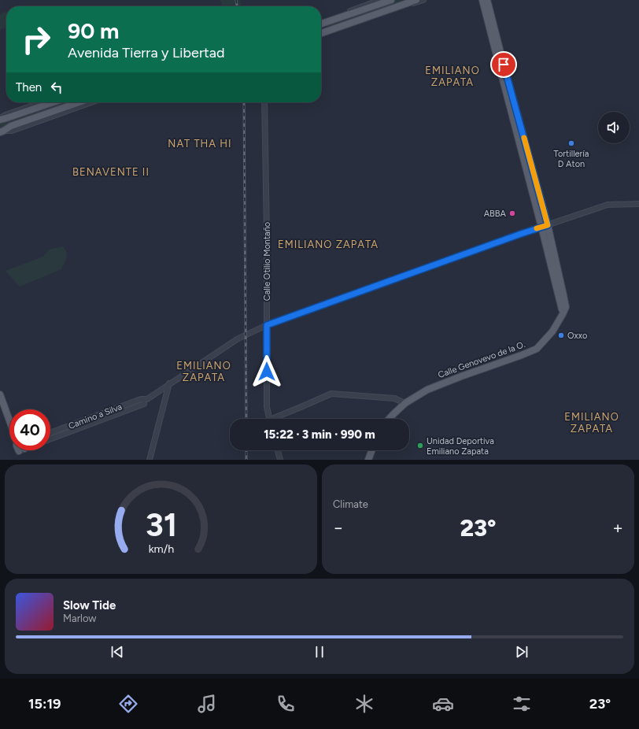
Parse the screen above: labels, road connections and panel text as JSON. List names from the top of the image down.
{
  "streets": {
    "main road": ["Calle Genovevo de la O."],
    "street": ["Calle Otilio Montaño", "Camino a Silva"]
  },
  "districts": [
    "EMILIANO ZAPATA",
    "NAT THA HI",
    "BENAVENTE II",
    "EMILIANO ZAPATA",
    "EMILIANO ZAPATA",
    "EMILIANO ZAPATA"
  ],
  "places": [
    "Tortillería D Aton",
    "ABBA",
    "Oxxo",
    "Unidad Deportiva Emiliano Zapata"
  ],
  "page": {
    "turn": ["90 m", "Avenida Tierra y Libertad"],
    "then": "Then",
    "limit": "40",
    "trip": "15:22 · 3 min · 990 m",
    "tile": "Climate",
    "heat": ["−", "23°", "+"],
    "song": ["Slow Tide", "Marlow"],
    "tabs": ["15:19", "23°"],
    "gauge": ["31", "km/h"]
  }
}
